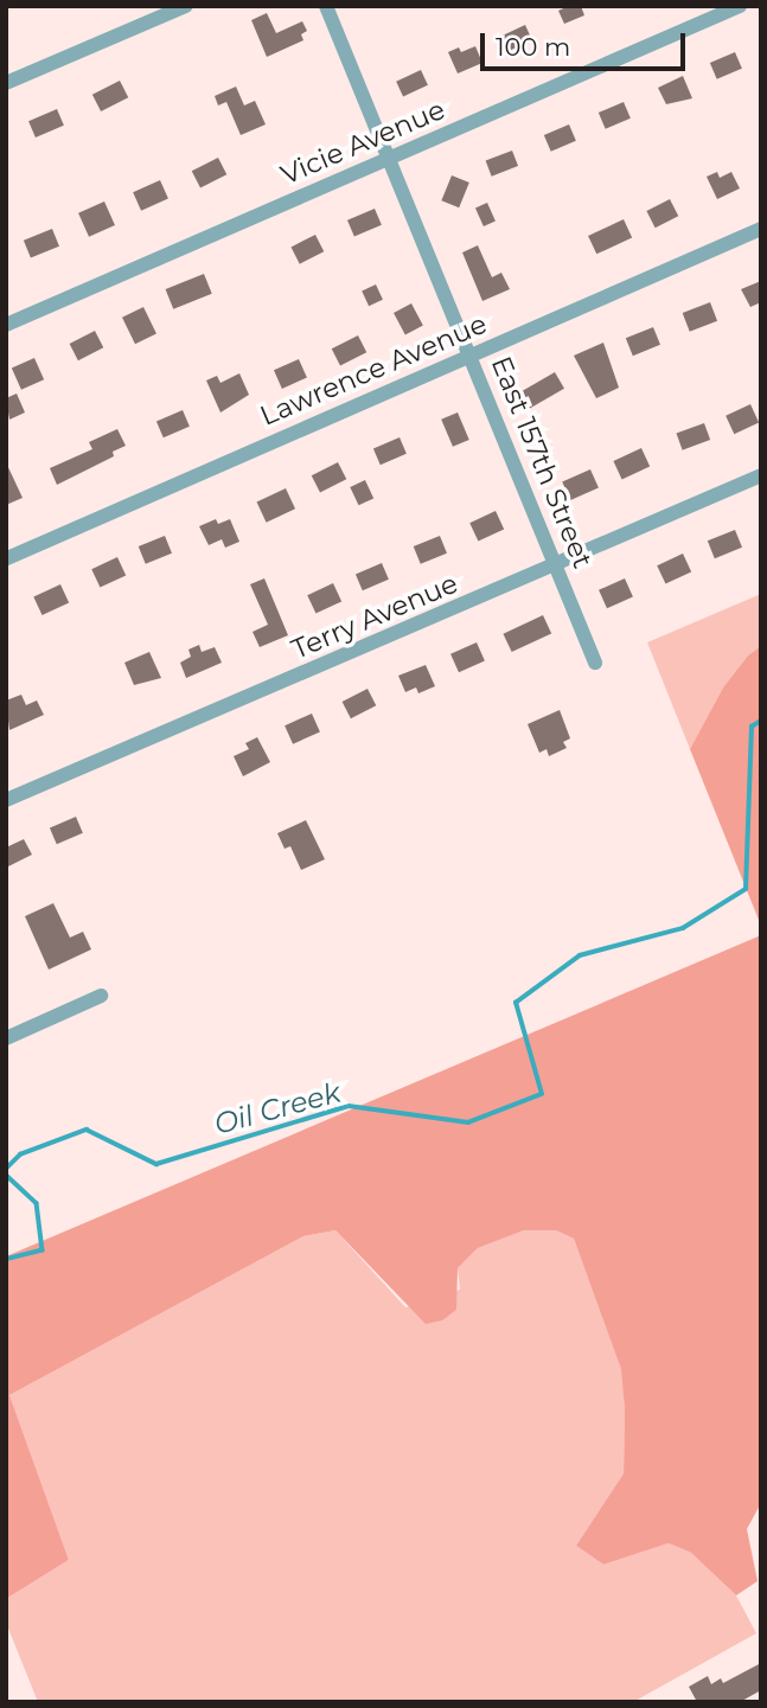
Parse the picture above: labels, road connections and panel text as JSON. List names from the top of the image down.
{
  "streets": {
    "street": [
      "Vicie Avenue",
      "Lawrence Avenue",
      "East 157th Street",
      "Terry Avenue"
    ]
  },
  "crossings": [
    ["Vicie Avenue", "East 157th Street"],
    ["Lawrence Avenue", "East 157th Street"],
    ["East 157th Street", "Terry Avenue"]
  ],
  "water": ["Oil Creek"],
  "scale_bar": "100 m"
}
